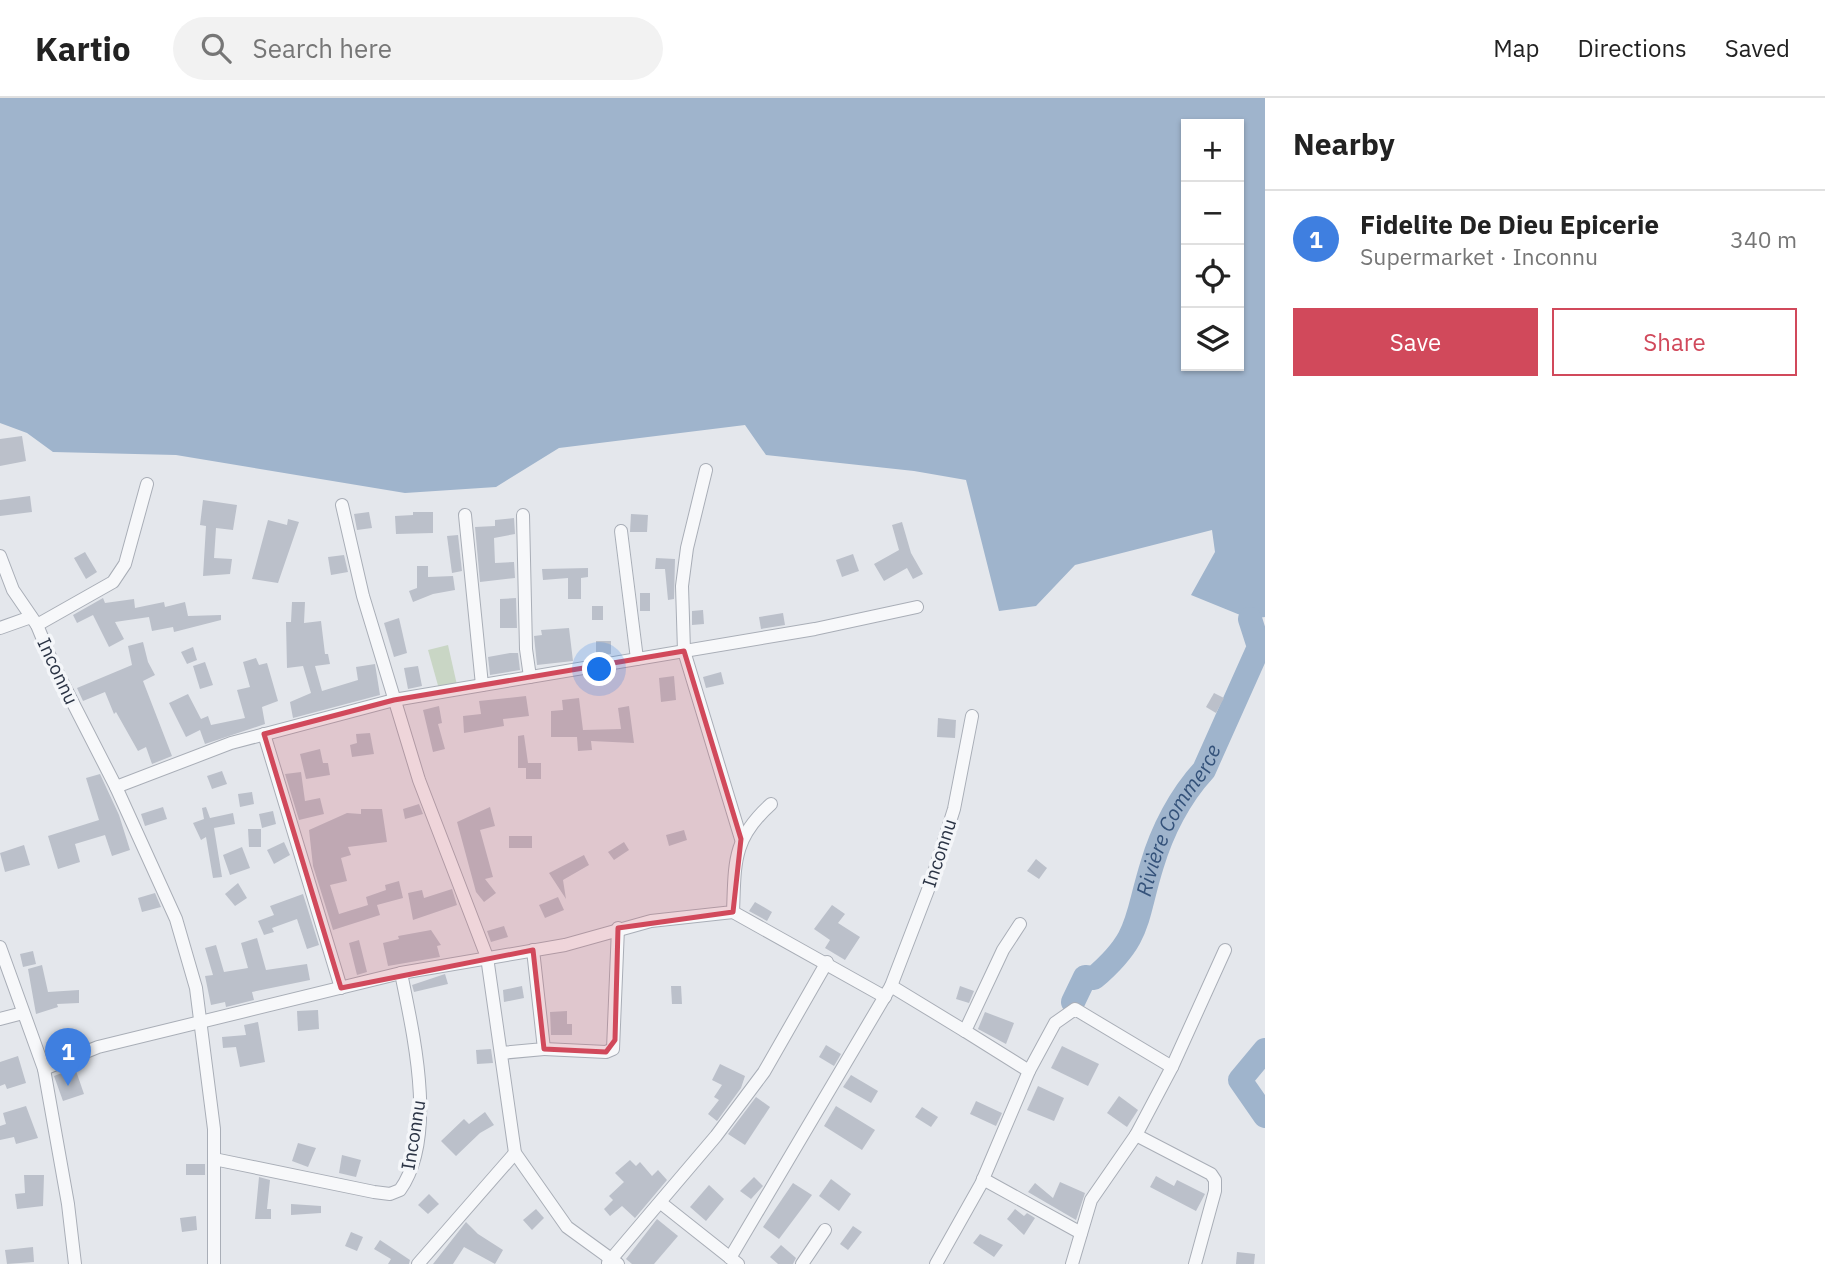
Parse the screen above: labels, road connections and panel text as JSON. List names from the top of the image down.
{
  "streets": {
    "street": ["Inconnu"]
  },
  "water": ["Rivière Commerce"],
  "page": {
    "header": "Kartio",
    "search": "Search here",
    "nav": ["Map", "Directions", "Saved"],
    "heading": "Nearby",
    "map_buttons": ["+", "−"],
    "list": [
      {
        "mark": "1",
        "name": "Fidelite De Dieu Epicerie",
        "note": "Supermarket · Inconnu",
        "value": "340 m"
      }
    ],
    "buttons": ["Save", "Share"],
    "pins": "1"
  }
}
